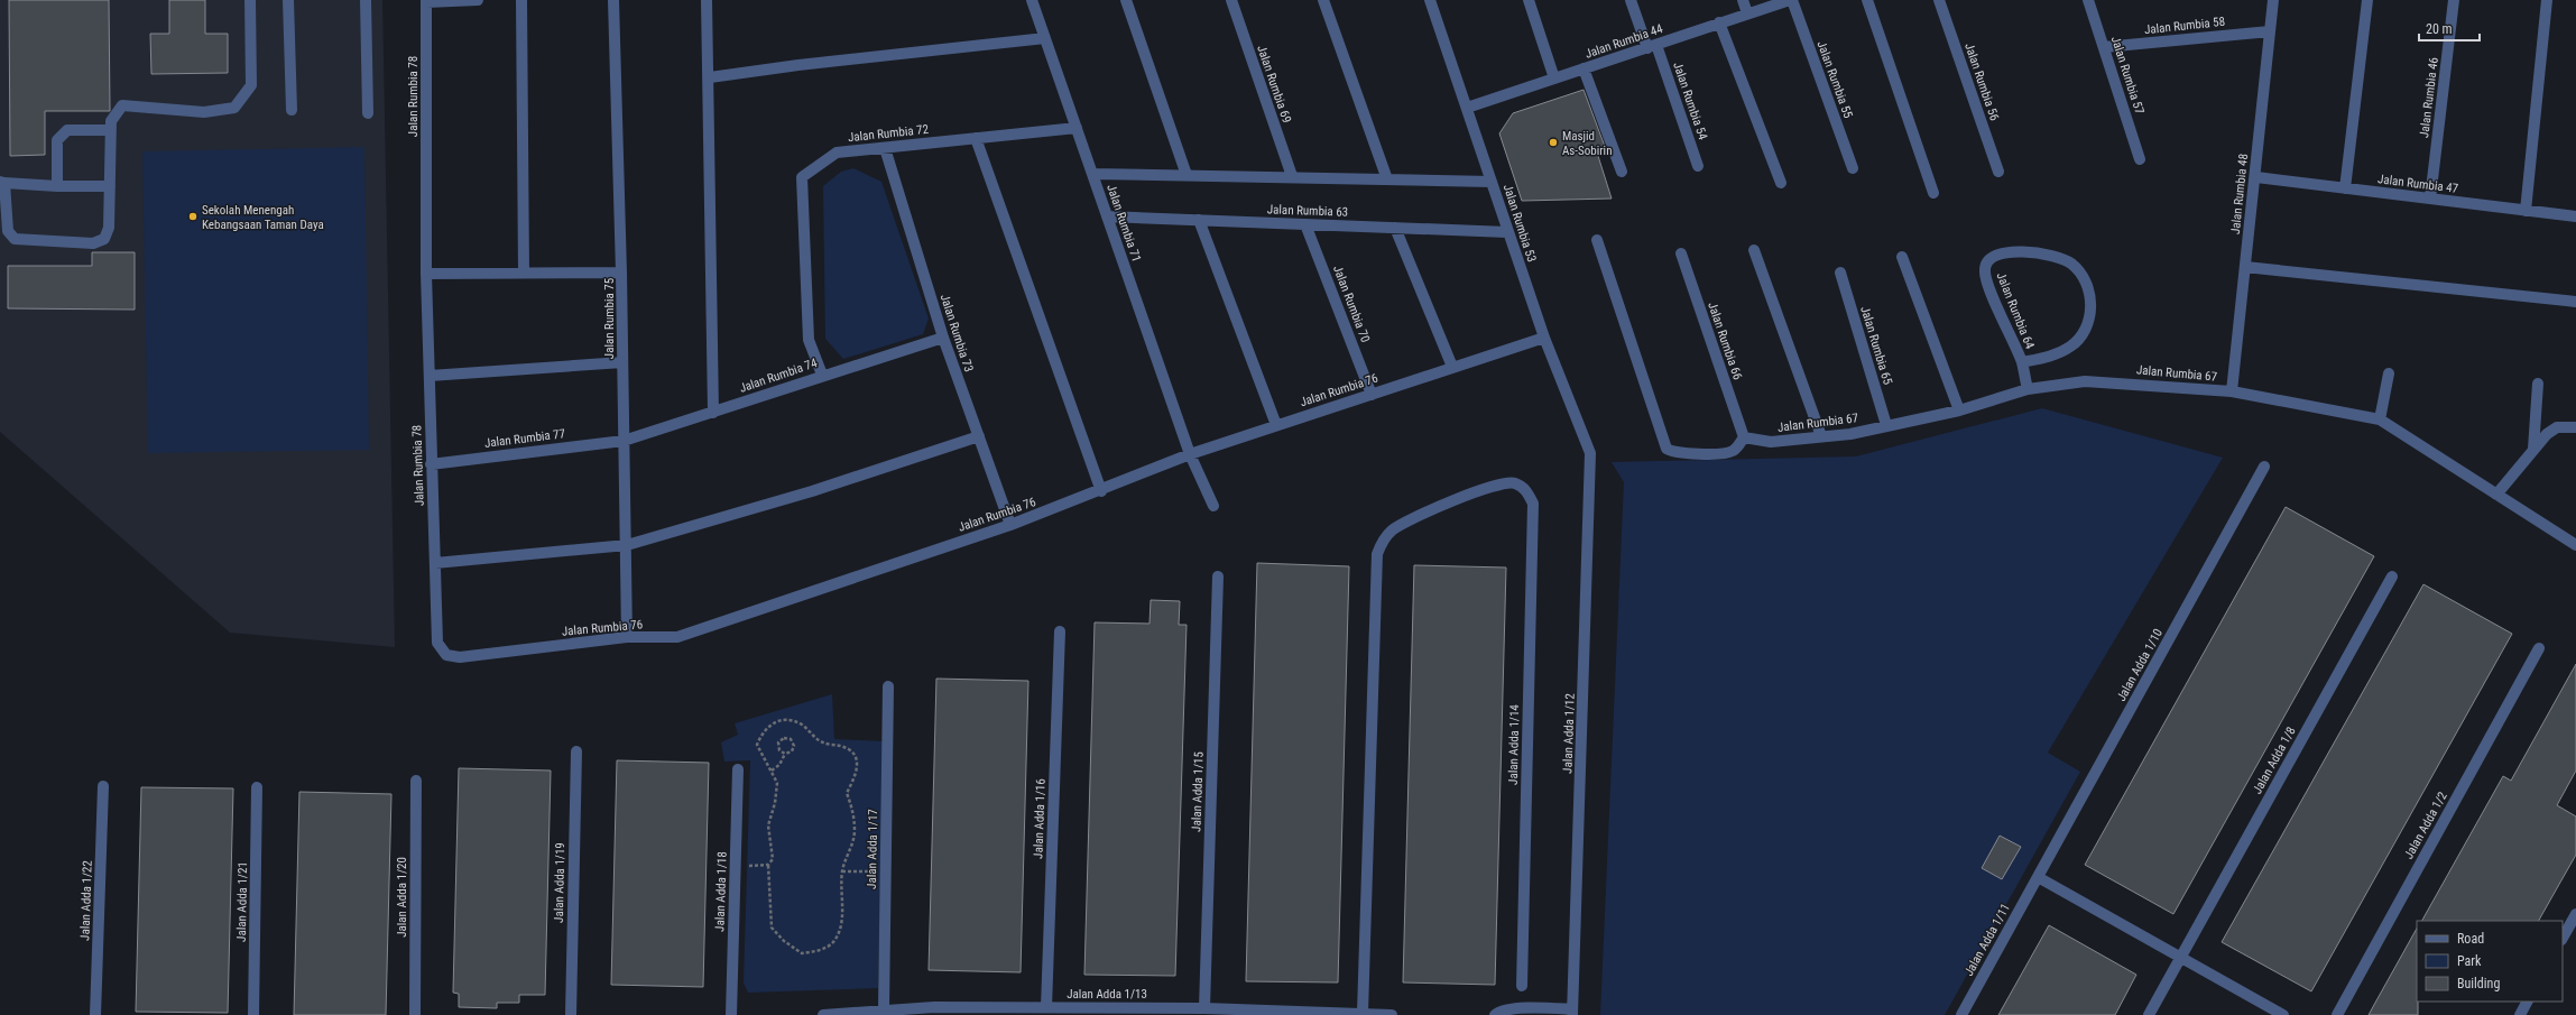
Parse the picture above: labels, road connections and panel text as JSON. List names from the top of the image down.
{
  "streets": {
    "street": [
      "Jalan Rumbia 58",
      "Jalan Rumbia 44",
      "Jalan Rumbia 57",
      "Jalan Rumbia 55",
      "Jalan Rumbia 56",
      "Jalan Rumbia 69",
      "Jalan Rumbia 78",
      "Jalan Rumbia 46",
      "Jalan Rumbia 54",
      "Jalan Rumbia 72",
      "Jalan Rumbia 47",
      "Jalan Rumbia 48",
      "Jalan Rumbia 63",
      "Jalan Rumbia 71",
      "Jalan Rumbia 53",
      "Jalan Rumbia 70",
      "Jalan Rumbia 64",
      "Jalan Rumbia 75",
      "Jalan Rumbia 73",
      "Jalan Rumbia 66",
      "Jalan Rumbia 65",
      "Jalan Rumbia 67",
      "Jalan Rumbia 74",
      "Jalan Rumbia 76",
      "Jalan Rumbia 77",
      "Jalan Adda 1/10",
      "Jalan Adda 1/12",
      "Jalan Adda 1/14",
      "Jalan Adda 1/8",
      "Jalan Adda 1/15",
      "Jalan Adda 1/16",
      "Jalan Adda 1/2",
      "Jalan Adda 1/17",
      "Jalan Adda 1/19",
      "Jalan Adda 1/18",
      "Jalan Adda 1/20",
      "Jalan Adda 1/22",
      "Jalan Adda 1/21",
      "Jalan Adda 1/11",
      "Jalan Adda 1/13"
    ]
  },
  "crossings": [
    ["Jalan Rumbia 58", "Jalan Rumbia 57"],
    ["Jalan Rumbia 58", "Jalan Rumbia 48"],
    ["Jalan Rumbia 44", "Jalan Rumbia 55"],
    ["Jalan Rumbia 44", "Jalan Rumbia 54"],
    ["Jalan Rumbia 44", "Jalan Rumbia 53"],
    ["Jalan Rumbia 78", "Jalan Rumbia 76"],
    ["Jalan Rumbia 78", "Jalan Rumbia 77"],
    ["Jalan Rumbia 46", "Jalan Rumbia 47"],
    ["Jalan Rumbia 72", "Jalan Rumbia 71"],
    ["Jalan Rumbia 72", "Jalan Rumbia 73"],
    ["Jalan Rumbia 72", "Jalan Rumbia 74"],
    ["Jalan Rumbia 47", "Jalan Rumbia 48"],
    ["Jalan Rumbia 48", "Jalan Rumbia 67"],
    ["Jalan Rumbia 63", "Jalan Rumbia 71"],
    ["Jalan Rumbia 63", "Jalan Rumbia 53"],
    ["Jalan Rumbia 63", "Jalan Rumbia 70"],
    ["Jalan Rumbia 71", "Jalan Rumbia 76"],
    ["Jalan Rumbia 53", "Jalan Rumbia 76"],
    ["Jalan Rumbia 53", "Jalan Adda 1/12"],
    ["Jalan Rumbia 70", "Jalan Rumbia 76"],
    ["Jalan Rumbia 64", "Jalan Rumbia 67"],
    ["Jalan Rumbia 75", "Jalan Rumbia 74"],
    ["Jalan Rumbia 75", "Jalan Rumbia 76"],
    ["Jalan Rumbia 75", "Jalan Rumbia 77"],
    ["Jalan Rumbia 73", "Jalan Rumbia 74"],
    ["Jalan Rumbia 73", "Jalan Rumbia 76"],
    ["Jalan Rumbia 66", "Jalan Rumbia 67"],
    ["Jalan Rumbia 65", "Jalan Rumbia 67"],
    ["Jalan Rumbia 74", "Jalan Rumbia 77"],
    ["Jalan Adda 1/10", "Jalan Adda 1/11"],
    ["Jalan Adda 1/14", "Jalan Adda 1/13"],
    ["Jalan Adda 1/15", "Jalan Adda 1/13"],
    ["Jalan Adda 1/16", "Jalan Adda 1/13"],
    ["Jalan Adda 1/17", "Jalan Adda 1/13"]
  ],
  "places": ["Masjid As-Sobirin", "Sekolah Menengah Kebangsaan Taman Daya"],
  "legend": ["Road", "Park", "Building"],
  "scale_bar": "20 m"
}
